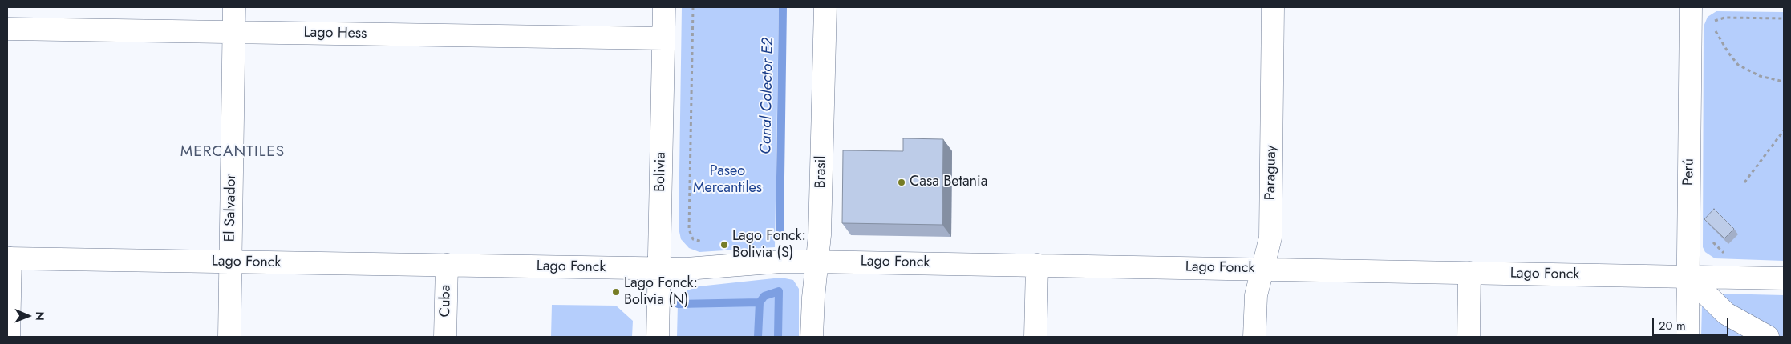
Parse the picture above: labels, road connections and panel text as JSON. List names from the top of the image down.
{
  "streets": {
    "street": [
      "Lago Hess",
      "Bolivia",
      "Brasil",
      "Perú",
      "Paraguay",
      "El Salvador",
      "Lago Fonck",
      "Cuba"
    ]
  },
  "crossings": [
    ["Lago Hess", "Bolivia"],
    ["Lago Hess", "El Salvador"],
    ["Bolivia", "Lago Fonck"],
    ["Brasil", "Lago Fonck"],
    ["Perú", "Lago Fonck"],
    ["Paraguay", "Lago Fonck"],
    ["El Salvador", "Lago Fonck"],
    ["Lago Fonck", "Cuba"]
  ],
  "districts": ["MERCANTILES"],
  "water": ["Canal Colector E2"],
  "parks": ["Paseo Mercantiles"],
  "places": ["Casa Betania", "Lago Fonck: Bolivia (S)", "Lago Fonck: Bolivia (N)"],
  "scale_bar": "20 m",
  "north": "right"
}
